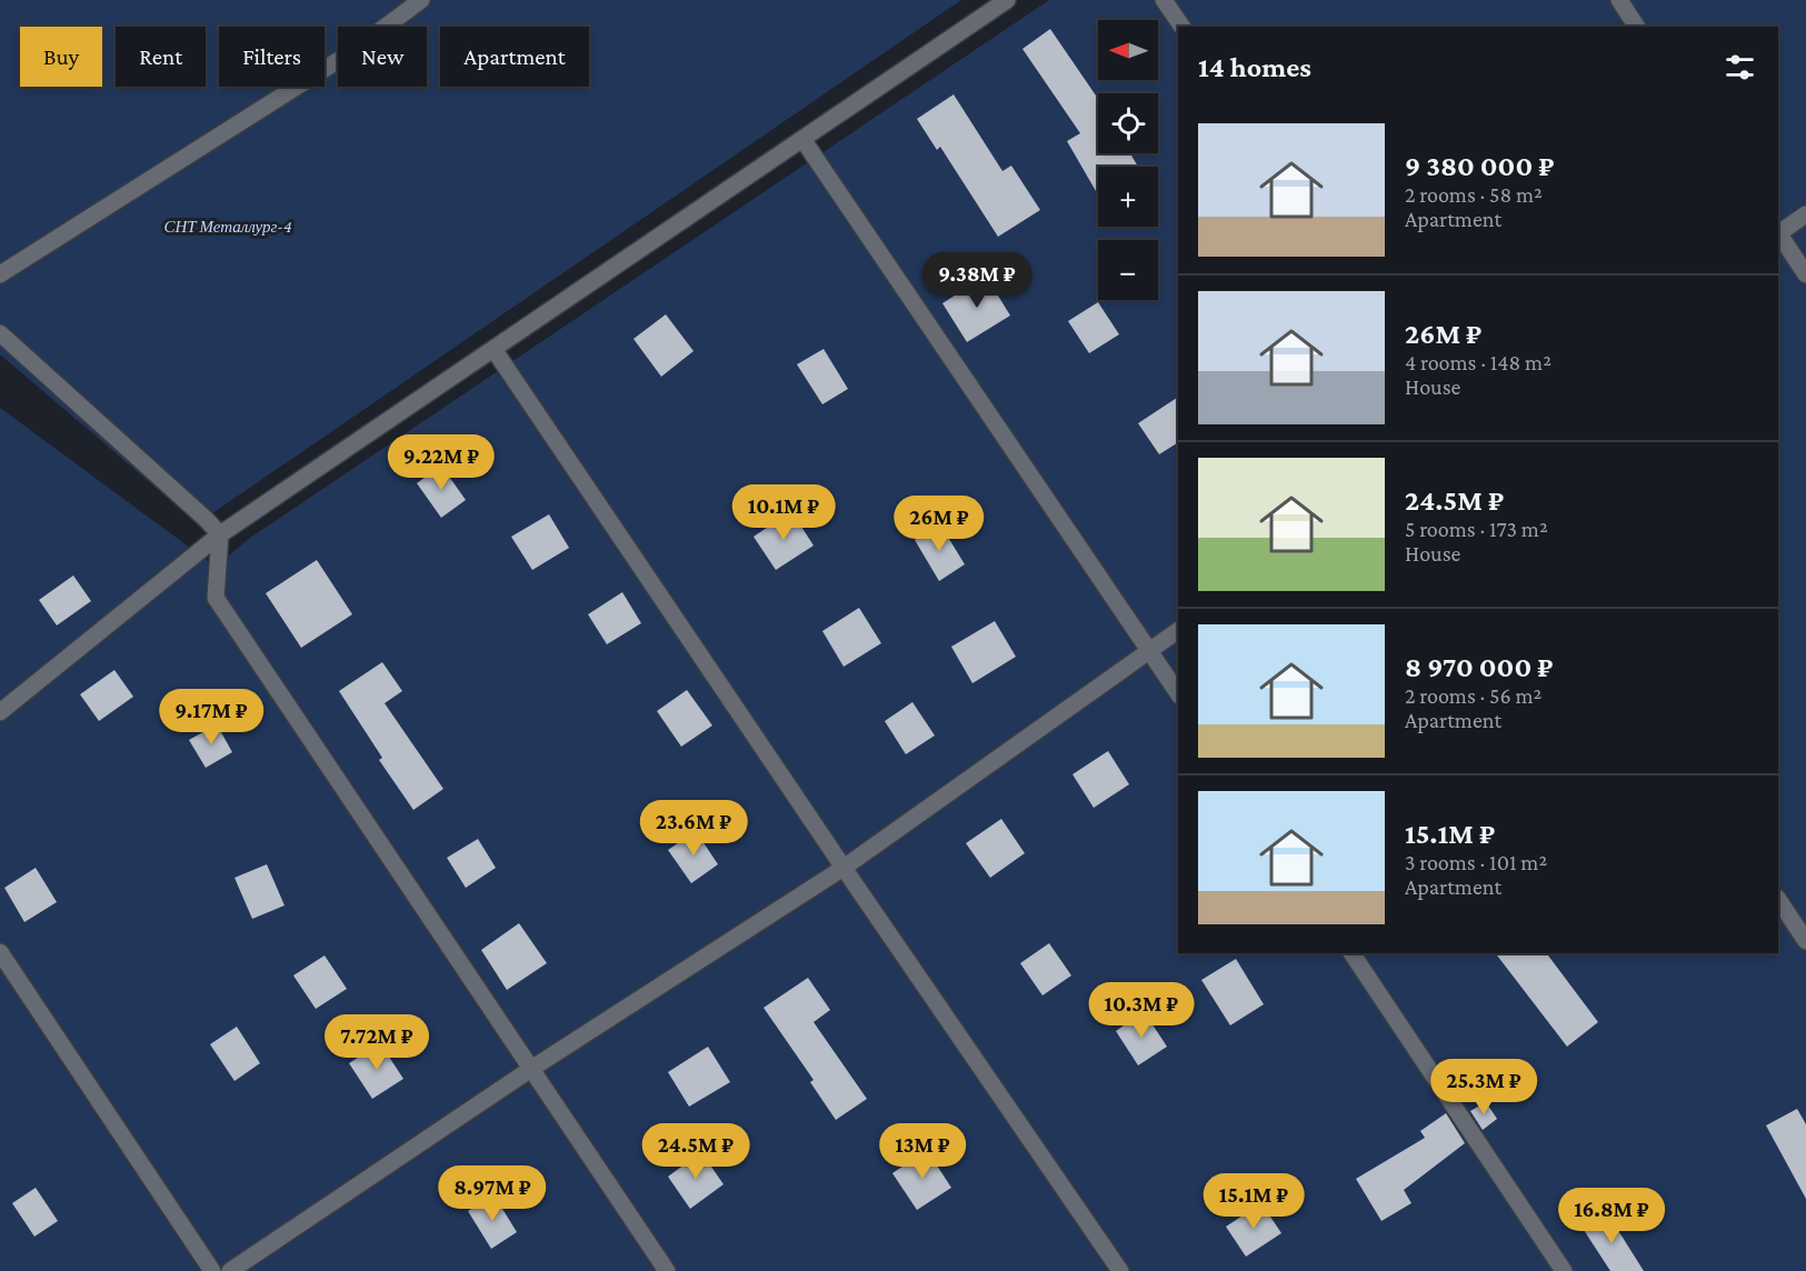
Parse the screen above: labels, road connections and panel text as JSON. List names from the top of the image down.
{
  "parks": ["СНТ Металлург-4"],
  "north": "left",
  "page": {
    "map_buttons": ["+", "−"],
    "chip": [
      "Buy",
      "Rent",
      "Filters",
      "New",
      "Apartment"
    ],
    "heading": "14 homes",
    "list": [
      {
        "name": "9 380 000 ₽",
        "note": "2 rooms · 58 m² · Apartment"
      },
      {
        "name": "26M ₽",
        "note": "4 rooms · 148 m² · House"
      },
      {
        "name": "24.5M ₽",
        "note": "5 rooms · 173 m² · House"
      },
      {
        "name": "8 970 000 ₽",
        "note": "2 rooms · 56 m² · Apartment"
      },
      {
        "name": "15.1M ₽",
        "note": "3 rooms · 101 m² · Apartment"
      }
    ],
    "price": [
      "9.38M ₽",
      "9.22M ₽",
      "10.1M ₽",
      "26M ₽",
      "9.17M ₽",
      "23.6M ₽",
      "10.3M ₽",
      "7.72M ₽",
      "25.3M ₽",
      "24.5M ₽",
      "13M ₽",
      "8.97M ₽",
      "15.1M ₽",
      "16.8M ₽"
    ]
  }
}
